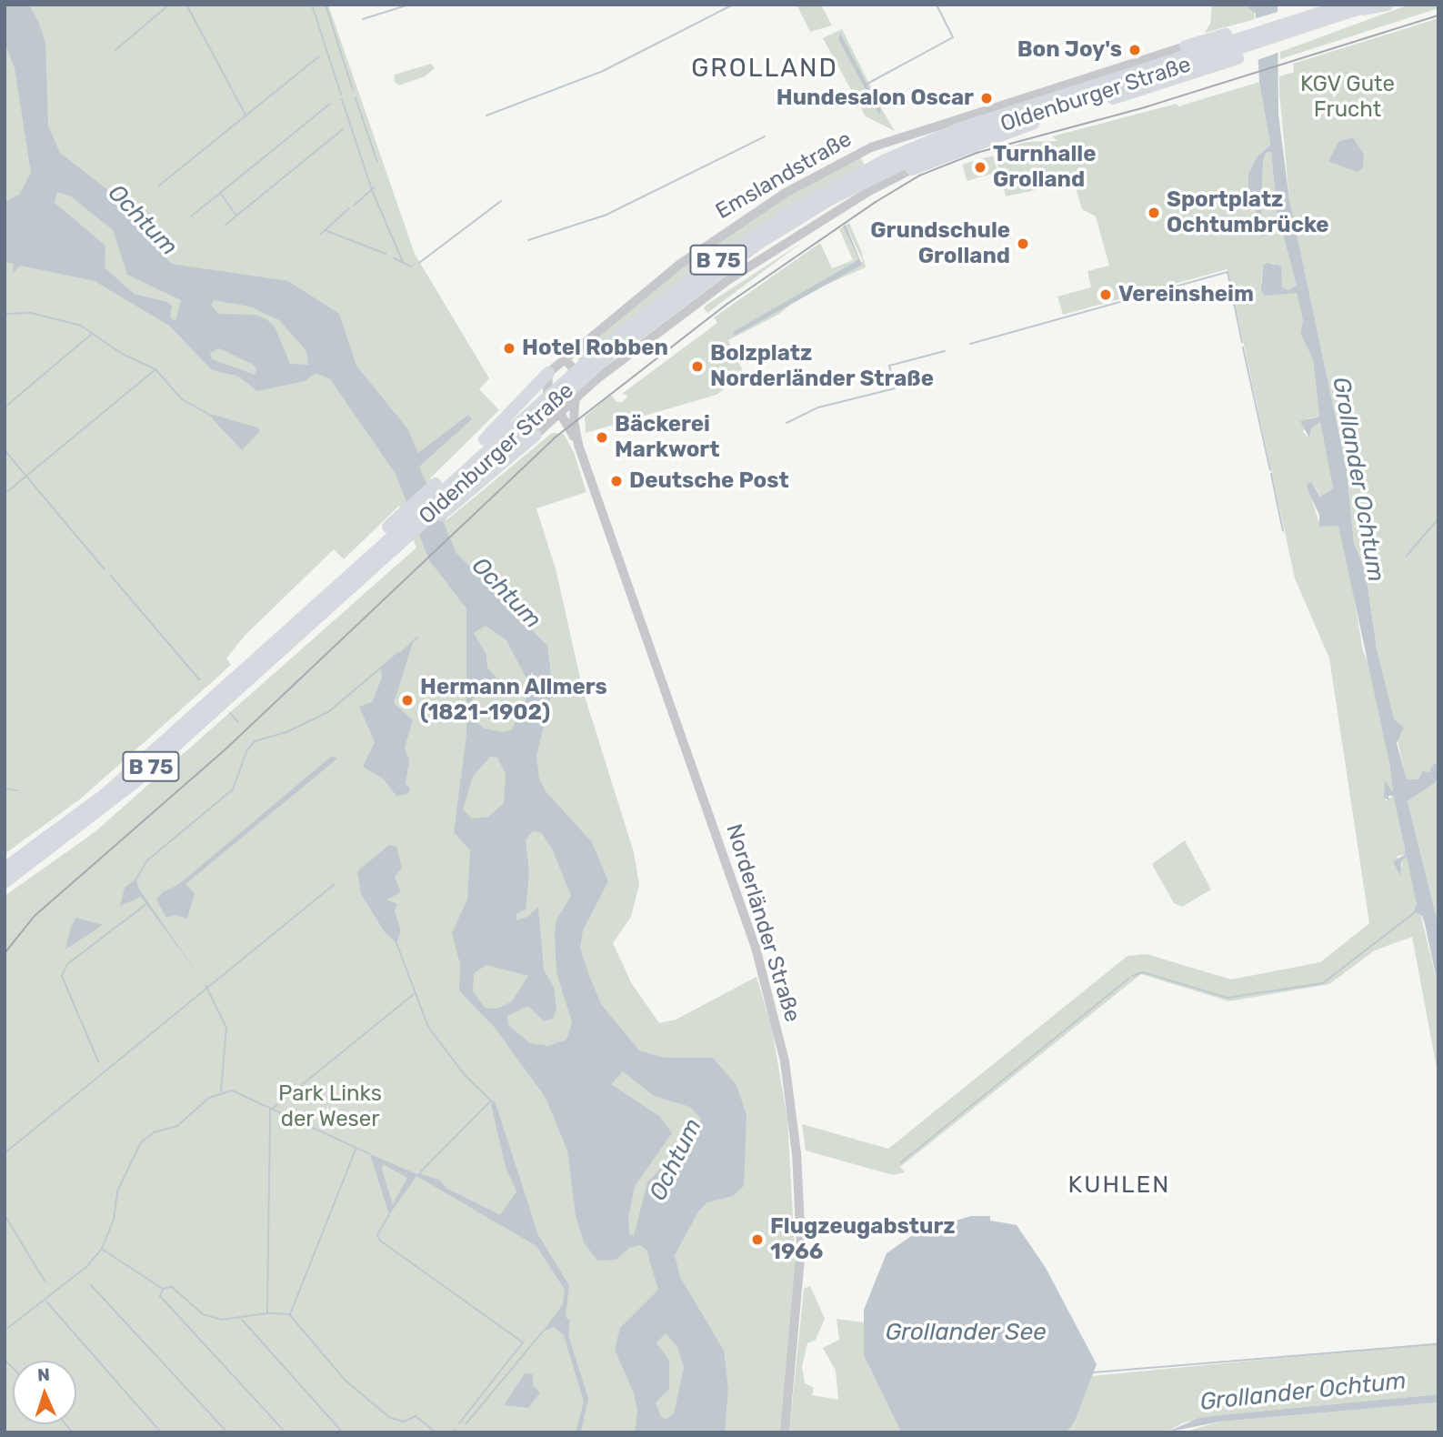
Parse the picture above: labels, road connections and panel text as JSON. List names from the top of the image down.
{
  "streets": {
    "highway": ["Oldenburger Straße", "B 75"],
    "street": ["Emslandstraße", "Norderländer Straße"]
  },
  "crossings": [
    ["Emslandstraße", "Norderländer Straße"]
  ],
  "districts": ["GROLLAND", "KUHLEN"],
  "water": ["Ochtum", "Grollander Ochtum", "Grollander See"],
  "parks": ["KGV Gute Frucht", "Park Links der Weser"],
  "places": [
    "Bon Joy's",
    "Hundesalon Oscar",
    "Turnhalle Grolland",
    "Sportplatz Ochtumbrücke",
    "Grundschule Grolland",
    "Vereinsheim",
    "Hotel Robben",
    "Bolzplatz Norderländer Straße",
    "Bäckerei Markwort",
    "Deutsche Post",
    "Hermann Allmers (1821-1902)",
    "Flugzeugabsturz 1966"
  ],
  "north": "top"
}
